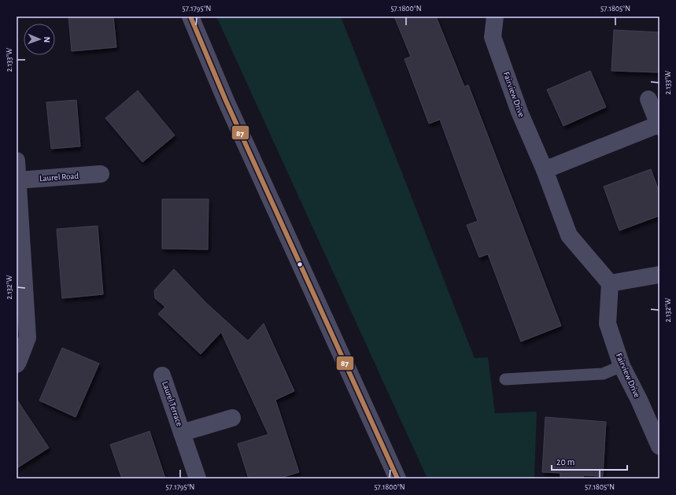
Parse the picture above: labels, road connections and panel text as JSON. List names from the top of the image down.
{
  "streets": {
    "street": ["Fairview Drive", "Laurel Road", "Laurel Terrace"]
  },
  "lines": ["transit line 87"],
  "scale_bar": "20 m",
  "north": "right",
  "coordinates": [
    "57.1795°N",
    "57.1800°N",
    "57.1805°N",
    "2.133°W",
    "2.132°W"
  ]
}
